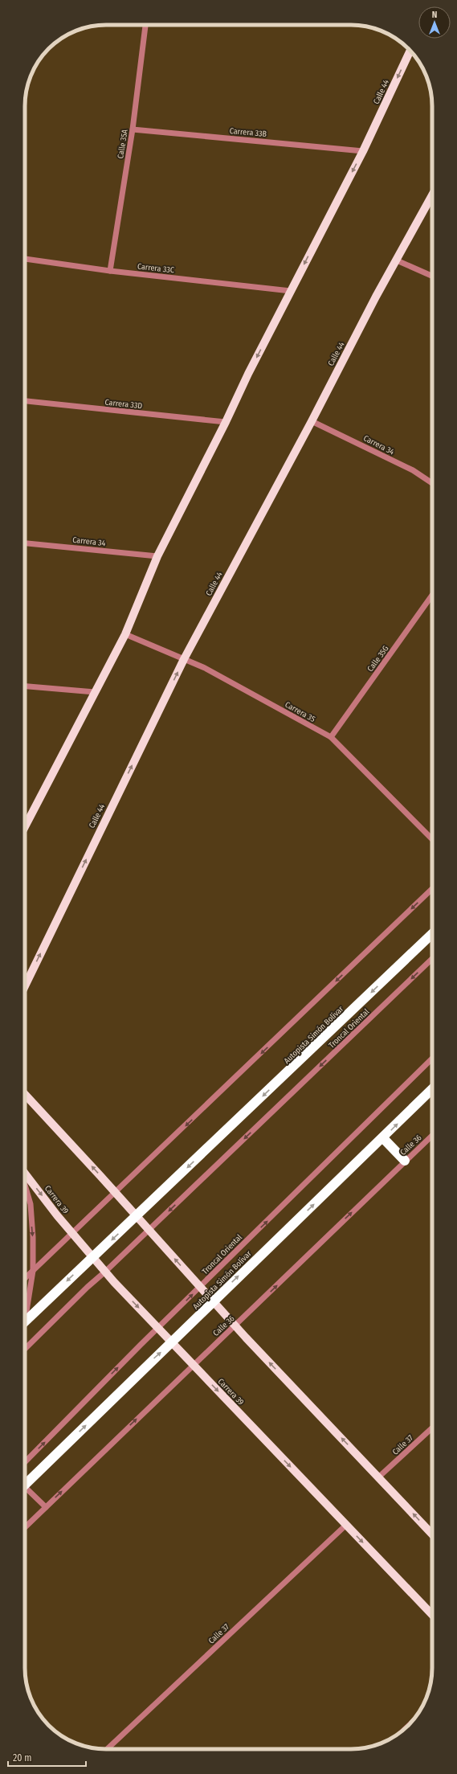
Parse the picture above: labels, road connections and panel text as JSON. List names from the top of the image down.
{
  "streets": {
    "highway": ["Autopista Simón Bolívar"],
    "main road": ["Calle 44", "Carrera 39"],
    "street": [
      "Carrera 33B",
      "Calle 35A",
      "Carrera 33C",
      "Carrera 33D",
      "Carrera 34",
      "Calle 35G",
      "Carrera 35",
      "Troncal Oriental",
      "Calle 36",
      "Calle 37"
    ]
  },
  "crossings": [
    ["Calle 44", "Carrera 33B"],
    ["Calle 44", "Carrera 33C"],
    ["Calle 44", "Carrera 33D"],
    ["Calle 44", "Carrera 34"],
    ["Calle 44", "Carrera 35"],
    ["Carrera 33B", "Calle 35A"],
    ["Calle 35A", "Carrera 33C"],
    ["Calle 35G", "Carrera 35"],
    ["Troncal Oriental", "Carrera 39"],
    ["Autopista Simón Bolívar", "Carrera 39"],
    ["Calle 36", "Carrera 39"],
    ["Carrera 39", "Calle 37"]
  ],
  "one_way": ["Calle 36"],
  "scale_bar": "20 m",
  "north": "top"
}
